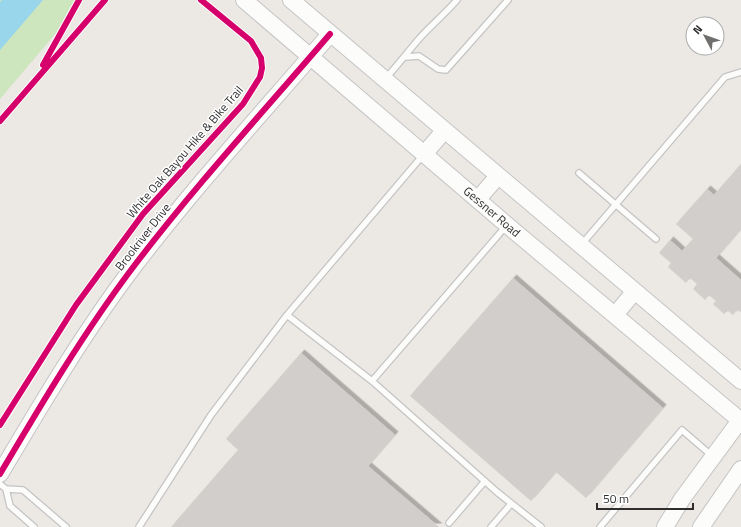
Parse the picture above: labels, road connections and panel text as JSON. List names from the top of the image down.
{
  "streets": {
    "main road": ["Gessner Road", "Brookriver Drive"],
    "cycle path": ["White Oak Bayou Hike & Bike Trail"]
  },
  "crossings": [
    ["Gessner Road", "Brookriver Drive"]
  ],
  "scale_bar": "50 m",
  "north": "top left"
}
